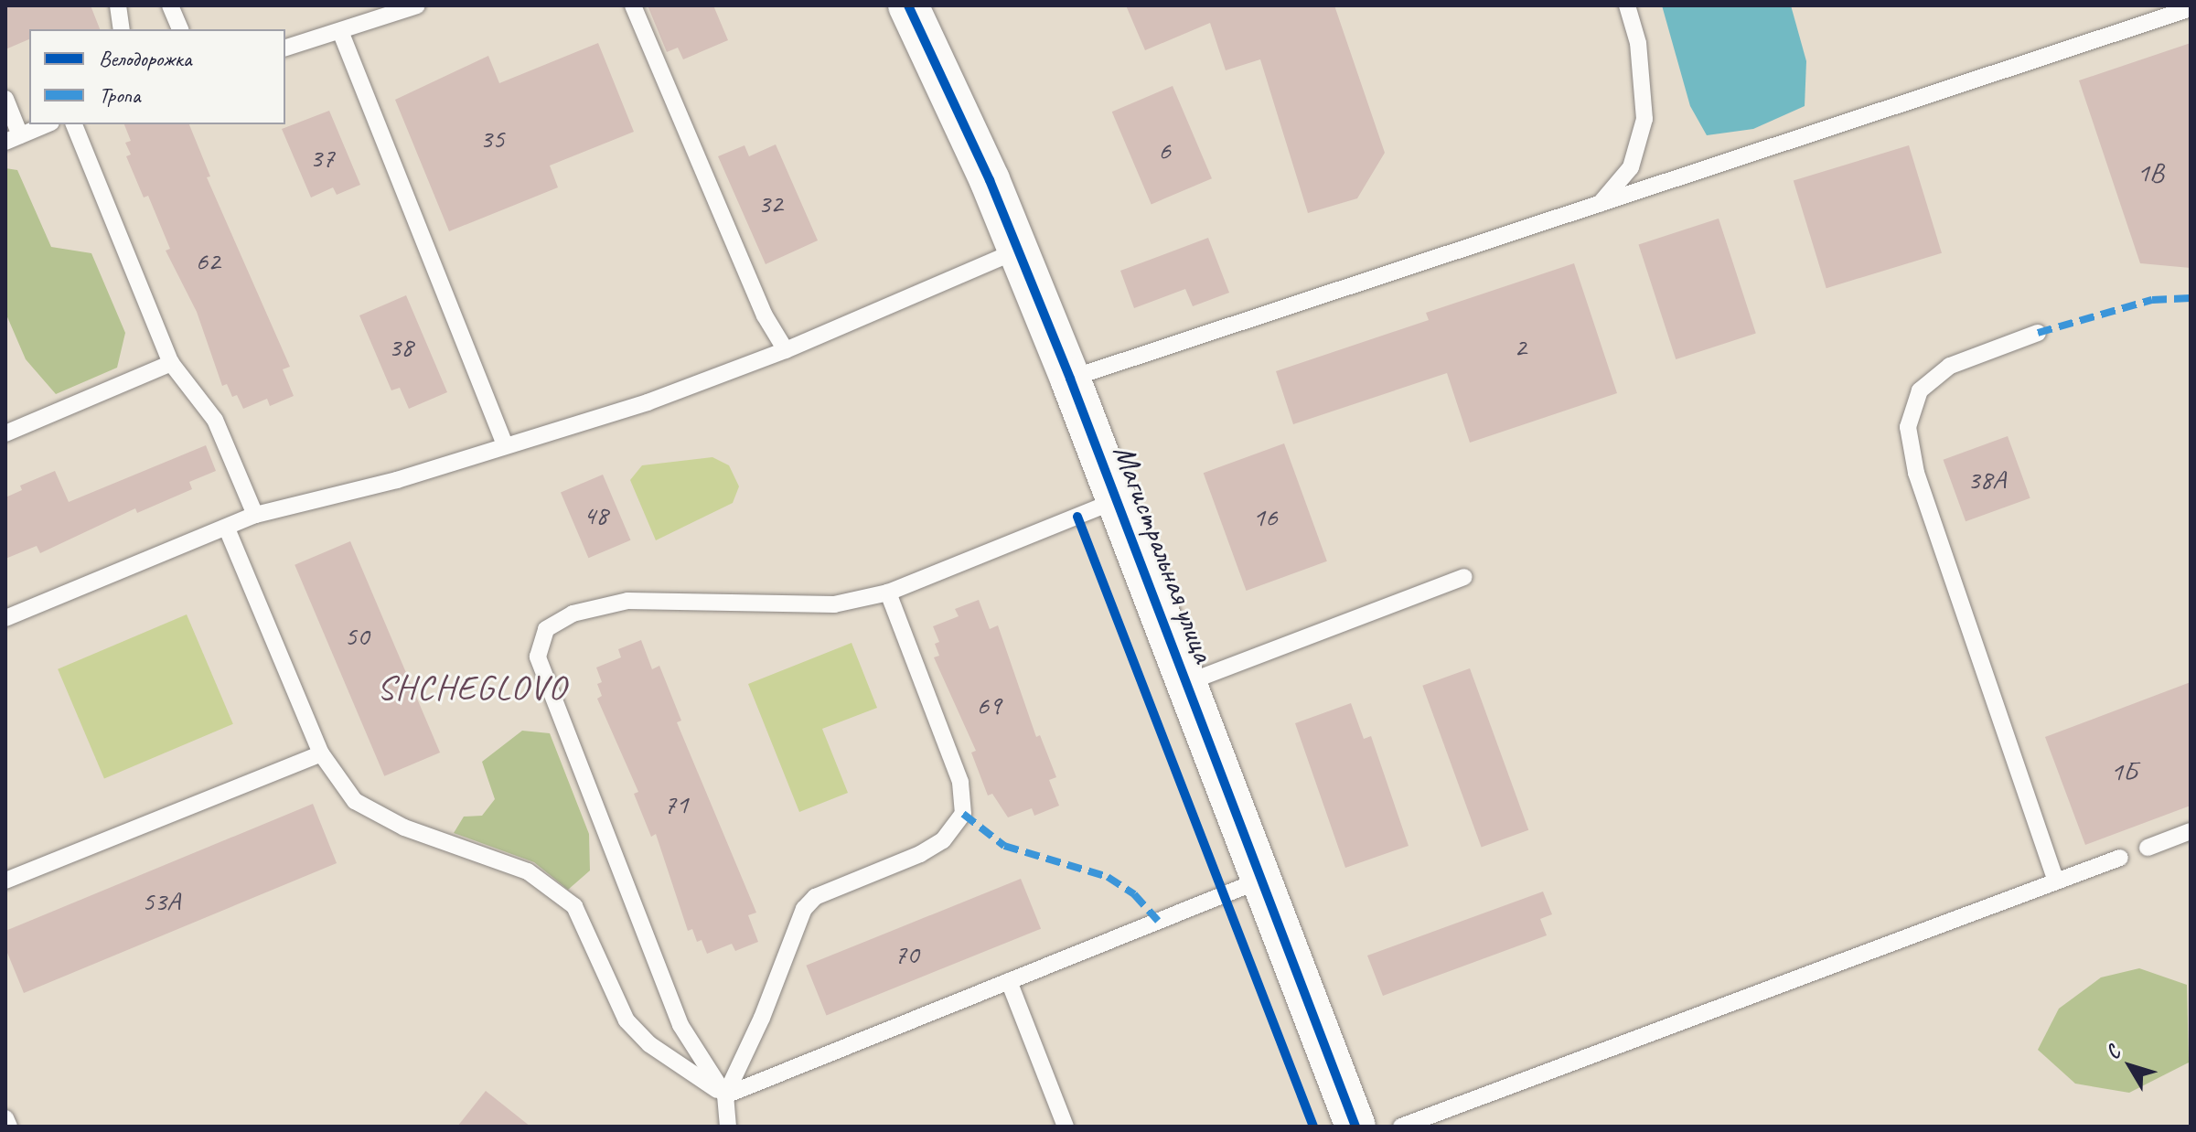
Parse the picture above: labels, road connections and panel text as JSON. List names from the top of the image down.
{
  "streets": {
    "street": ["Магистральная улица"]
  },
  "districts": ["SHCHEGLOVO"],
  "house_numbers": [
    "35",
    "6",
    "37",
    "1В",
    "32",
    "62",
    "38",
    "2",
    "38А",
    "48",
    "16",
    "50",
    "69",
    "1Б",
    "71",
    "53А",
    "70"
  ],
  "legend": ["Велодорожка", "Тропа"],
  "north": "top left"
}
